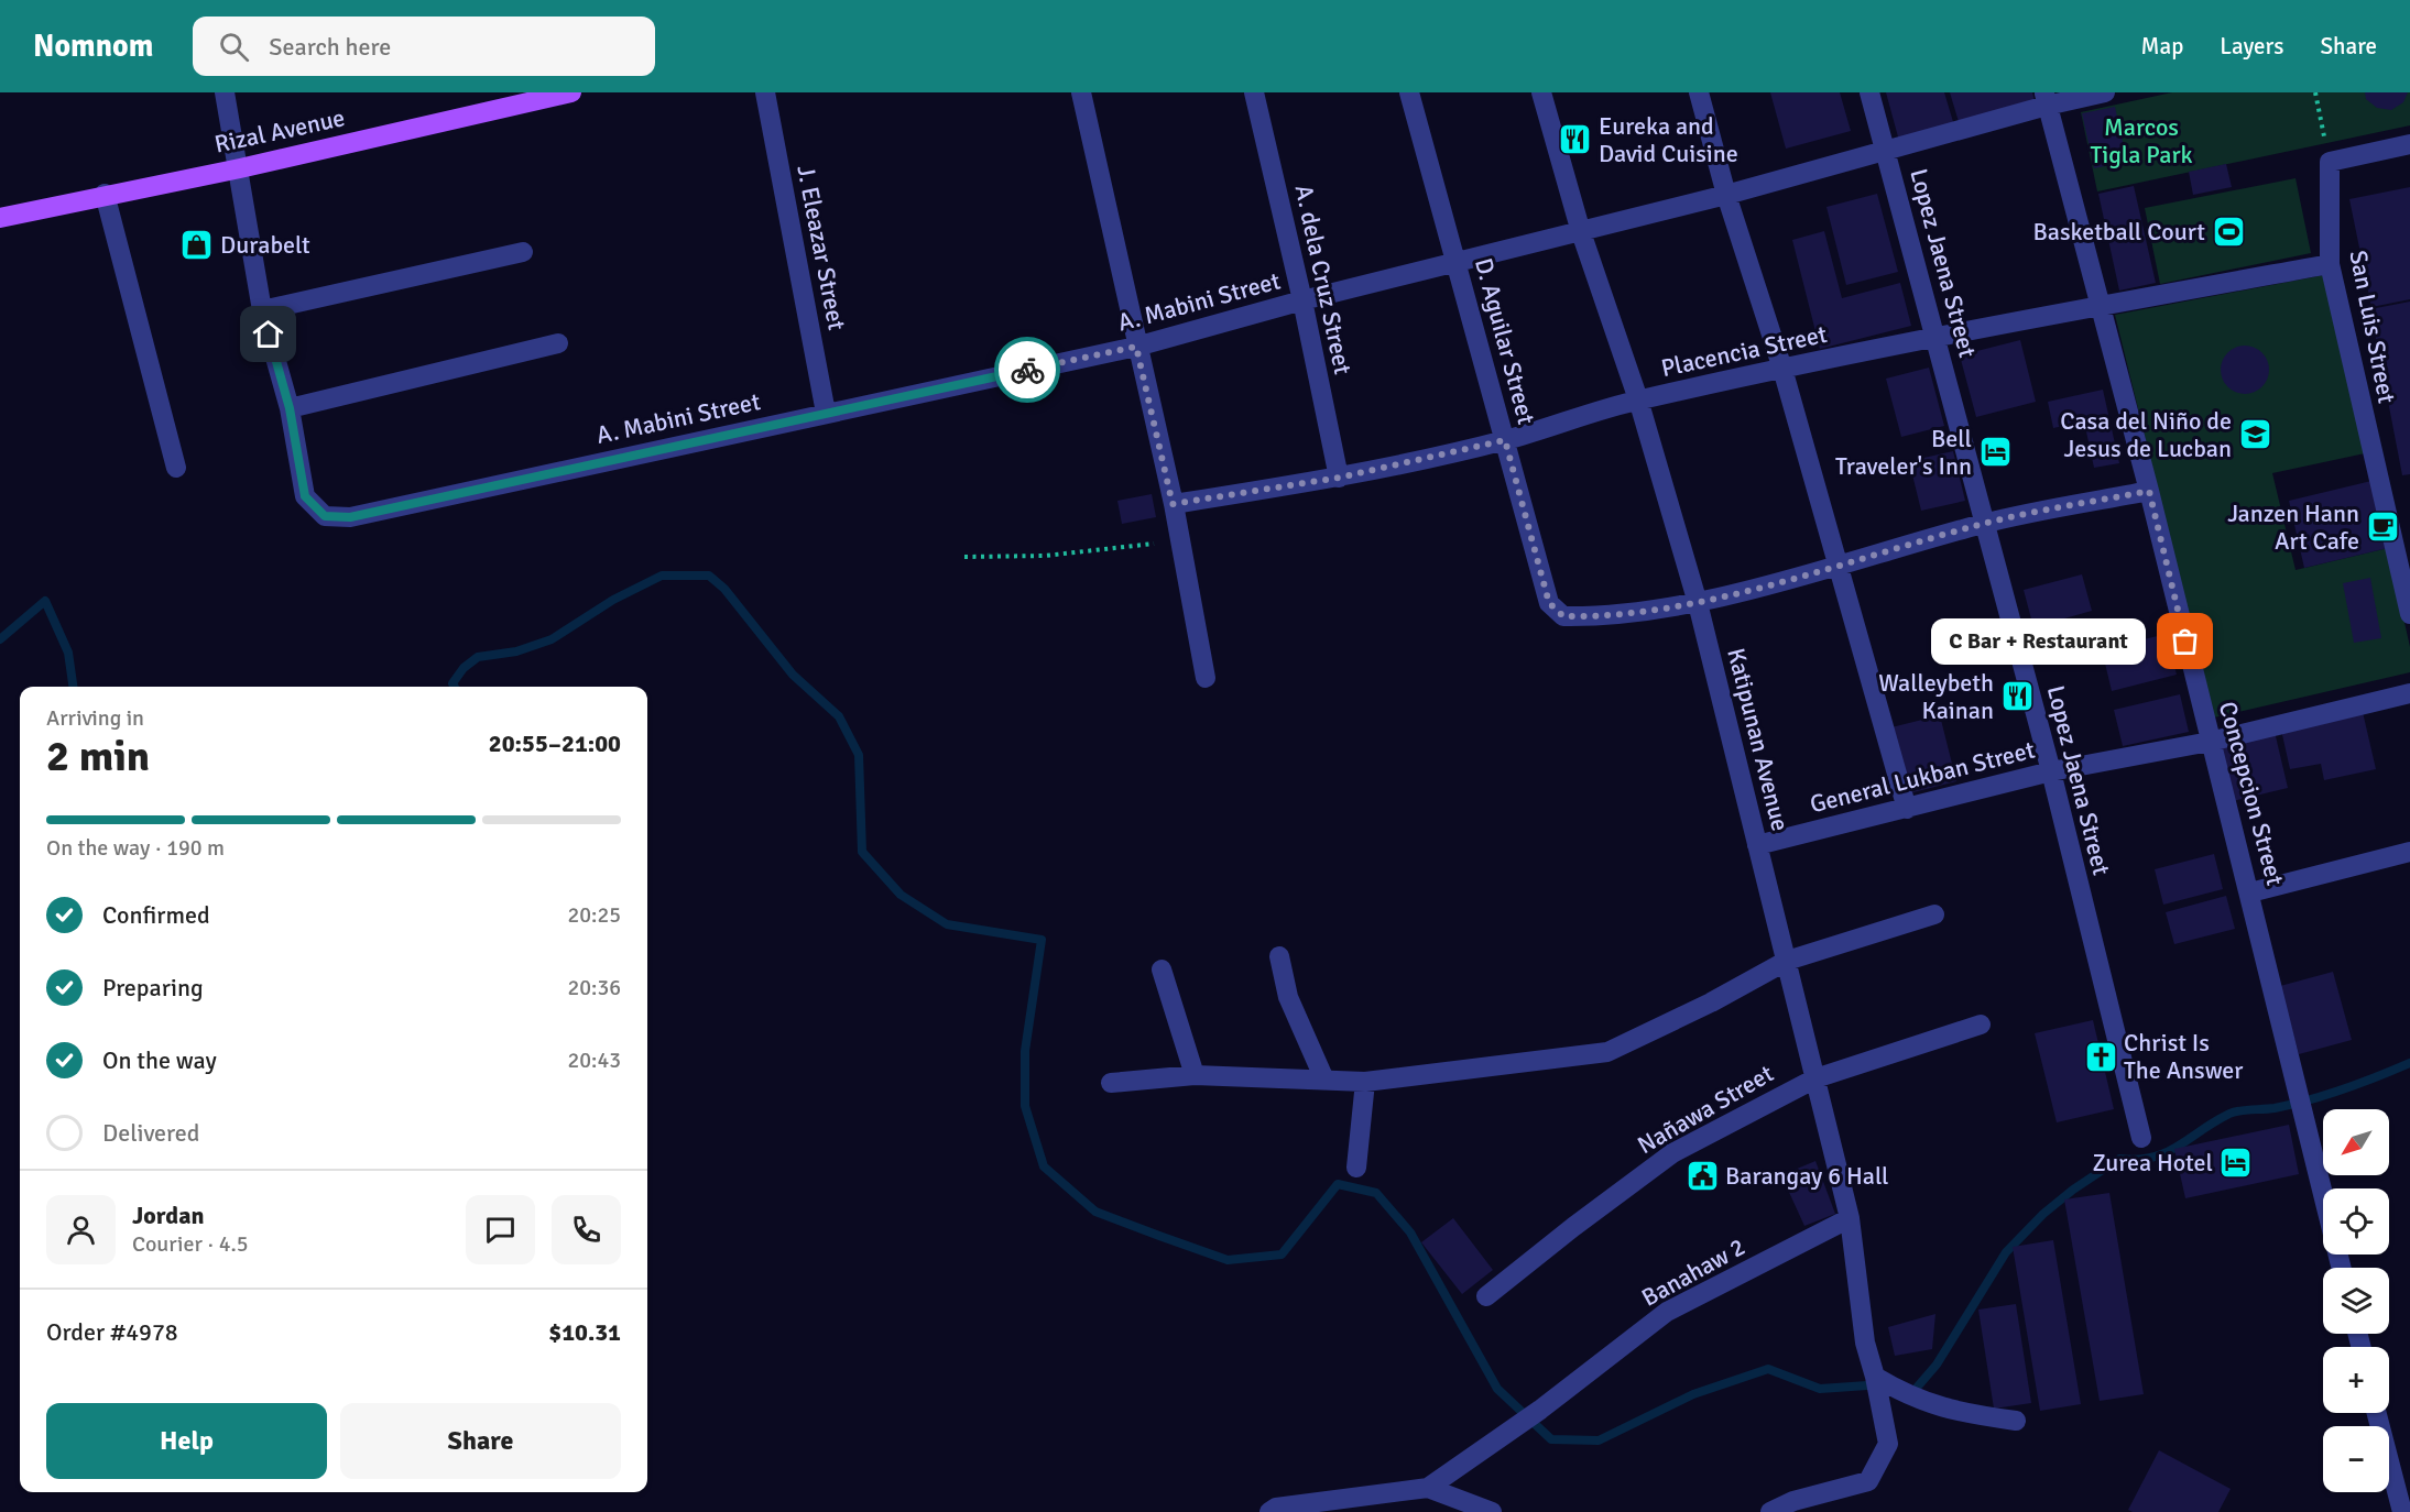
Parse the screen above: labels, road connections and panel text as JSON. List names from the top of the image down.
{
  "streets": {
    "main road": ["Rizal Avenue"],
    "street": [
      "J. Eleazar Street",
      "Lopez Jaena Street",
      "A. dela Cruz Street",
      "A. Mabini Street",
      "San Luis Street",
      "D. Aguilar Street",
      "Placencia Street",
      "Katipunan Avenue",
      "General Lukban Street",
      "Concepcion Street",
      "Nañawa Street",
      "Banahaw 2"
    ]
  },
  "crossings": [
    ["J. Eleazar Street", "A. Mabini Street"],
    ["Lopez Jaena Street", "A. Mabini Street"],
    ["Lopez Jaena Street", "Placencia Street"],
    ["Lopez Jaena Street", "General Lukban Street"],
    ["A. dela Cruz Street", "A. Mabini Street"],
    ["A. dela Cruz Street", "Placencia Street"],
    ["A. Mabini Street", "D. Aguilar Street"],
    ["A. Mabini Street", "Katipunan Avenue"],
    ["A. Mabini Street", "Concepcion Street"],
    ["San Luis Street", "Placencia Street"],
    ["D. Aguilar Street", "Placencia Street"],
    ["D. Aguilar Street", "Katipunan Avenue"],
    ["Placencia Street", "Katipunan Avenue"],
    ["Placencia Street", "Concepcion Street"],
    ["Katipunan Avenue", "General Lukban Street"],
    ["Katipunan Avenue", "Nañawa Street"],
    ["Katipunan Avenue", "Banahaw 2"],
    ["General Lukban Street", "Concepcion Street"]
  ],
  "parks": ["Marcos Tigla Park"],
  "places": {
    "restaurant": ["Eureka and David Cuisine", "Walleybeth Kainan"],
    "sports": ["Basketball Court"],
    "shop": ["Durabelt"],
    "school or university": ["Casa del Niño de Jesus de Lucban"],
    "hotel": ["Bell Traveler's Inn", "Zurea Hotel"],
    "cafe": ["Janzen Hann Art Cafe"],
    "other": ["C Bar + Restaurant"],
    "church": ["Christ Is The Answer"],
    "public building": ["Barangay 6 Hall"]
  },
  "north": "bottom left",
  "page": {
    "header": "Nomnom",
    "search": "Search here",
    "nav": ["Map", "Layers", "Share"],
    "bubble": "C Bar + Restaurant",
    "heading": ["2 min", "Arriving in", "20:55–21:00"],
    "panel": [
      "Jordan",
      "Courier · 4.5",
      "Order #4978",
      "$10.31"
    ],
    "bar": "On the way · 190 m",
    "list": [
      ["Confirmed", "20:25"],
      ["Preparing", "20:36"],
      ["On the way", "20:43"],
      "Delivered"
    ],
    "map_buttons": ["+", "−"],
    "buttons": ["Help", "Share"]
  }
}
